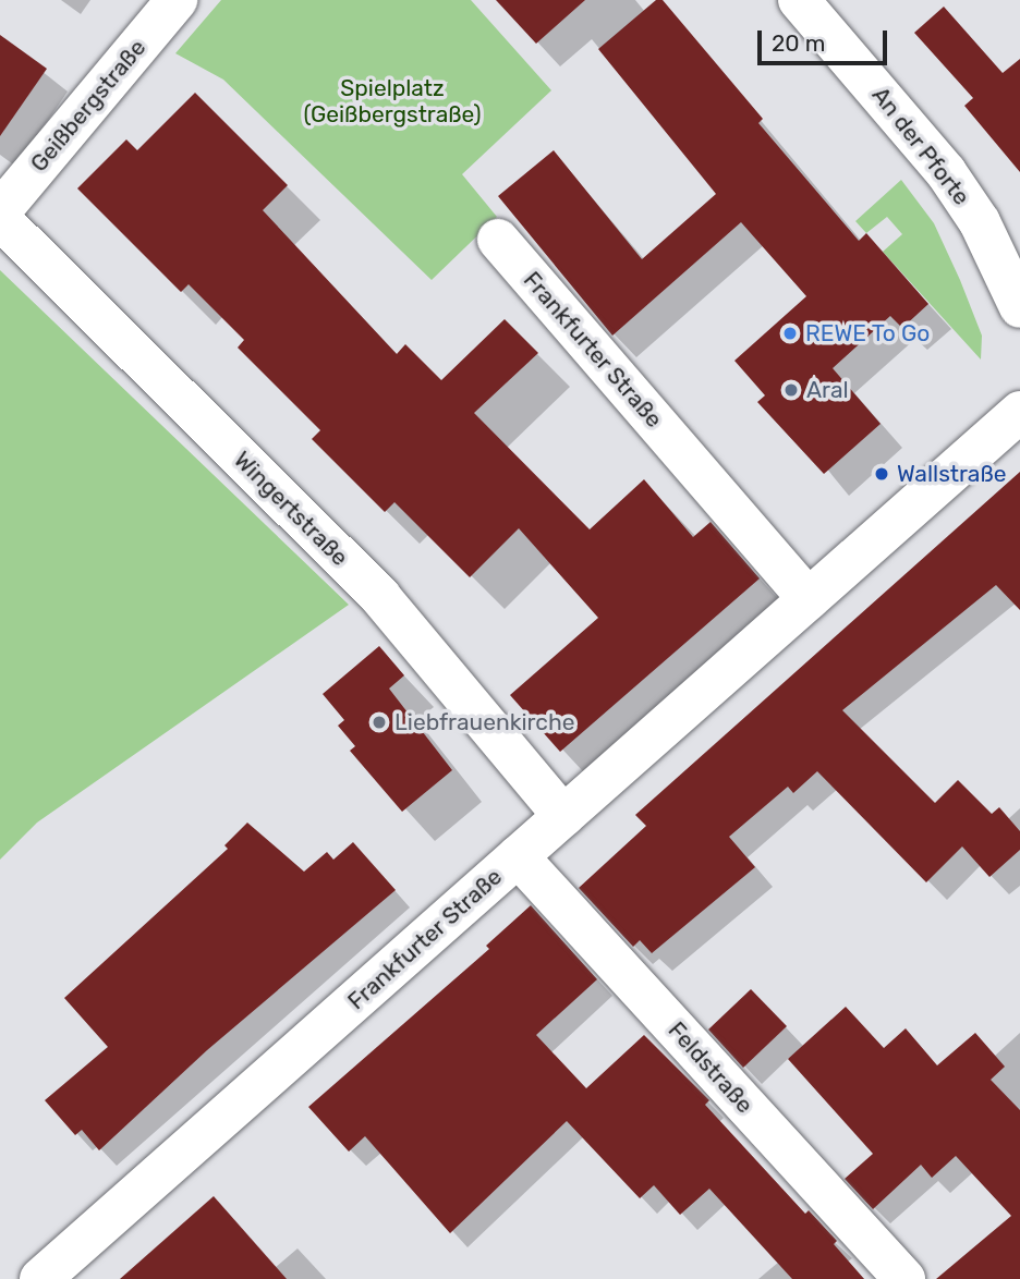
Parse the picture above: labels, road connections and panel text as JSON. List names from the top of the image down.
{
  "streets": {
    "street": [
      "Geißbergstraße",
      "An der Pforte",
      "Frankfurter Straße",
      "Wingertstraße",
      "Feldstraße"
    ]
  },
  "crossings": [
    ["Frankfurter Straße", "Wingertstraße"],
    ["Frankfurter Straße", "Feldstraße"]
  ],
  "parks": ["Spielplatz (Geißbergstraße)"],
  "places": [
    "REWE To Go",
    "Aral",
    "Wallstraße",
    "Liebfrauenkirche"
  ],
  "scale_bar": "20 m"
}
